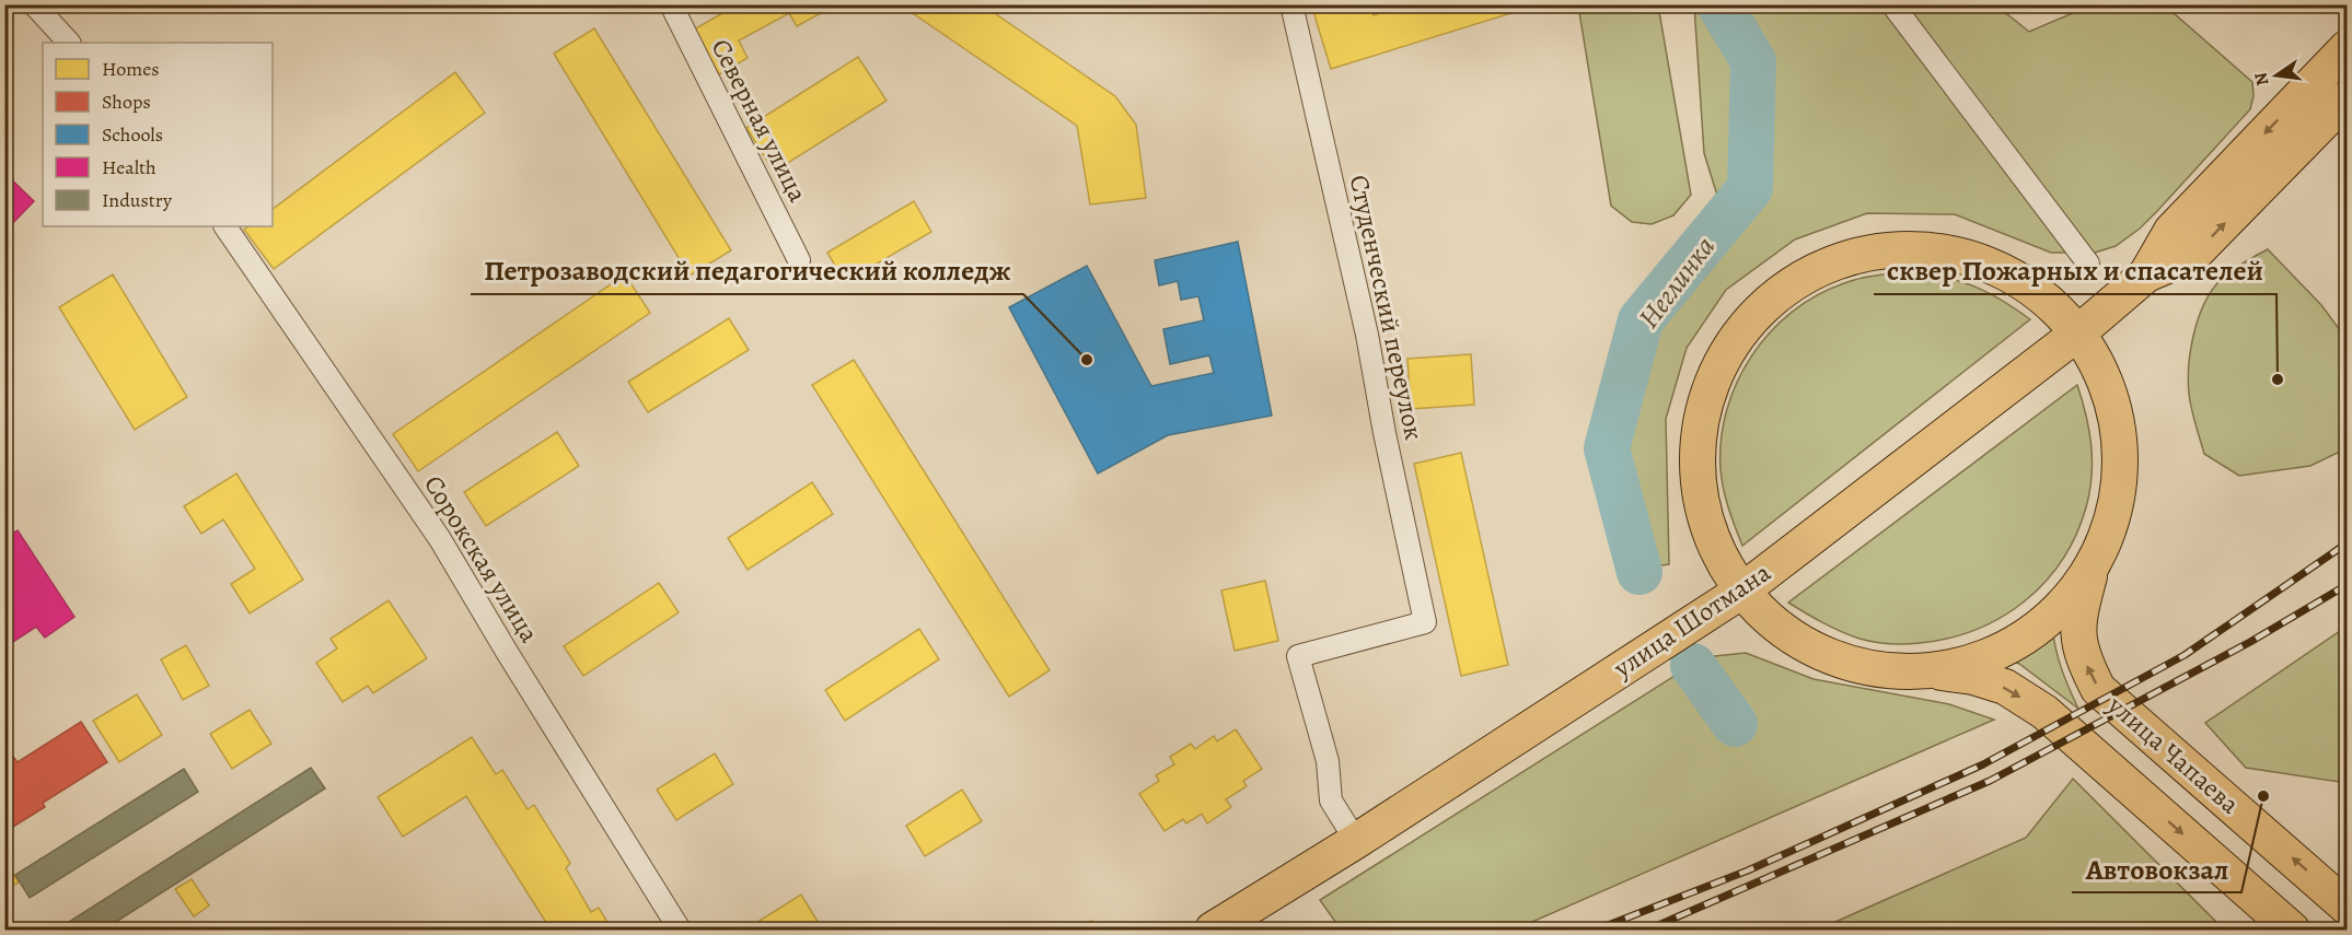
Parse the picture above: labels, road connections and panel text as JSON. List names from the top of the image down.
{
  "streets": {
    "main road": ["улица Шотмана", "улица Чапаева"],
    "street": ["Северная улица", "Студенческий переулок", "Сорокская улица"]
  },
  "crossings": [
    ["Студенческий переулок", "улица Шотмана"]
  ],
  "water": ["Неглинка"],
  "places": ["Петрозаводский педагогический колледж", "сквер Пожарных и спасателей", "Автовокзал"],
  "legend": [
    "Homes",
    "Shops",
    "Schools",
    "Health",
    "Industry"
  ],
  "north": "left"
}
